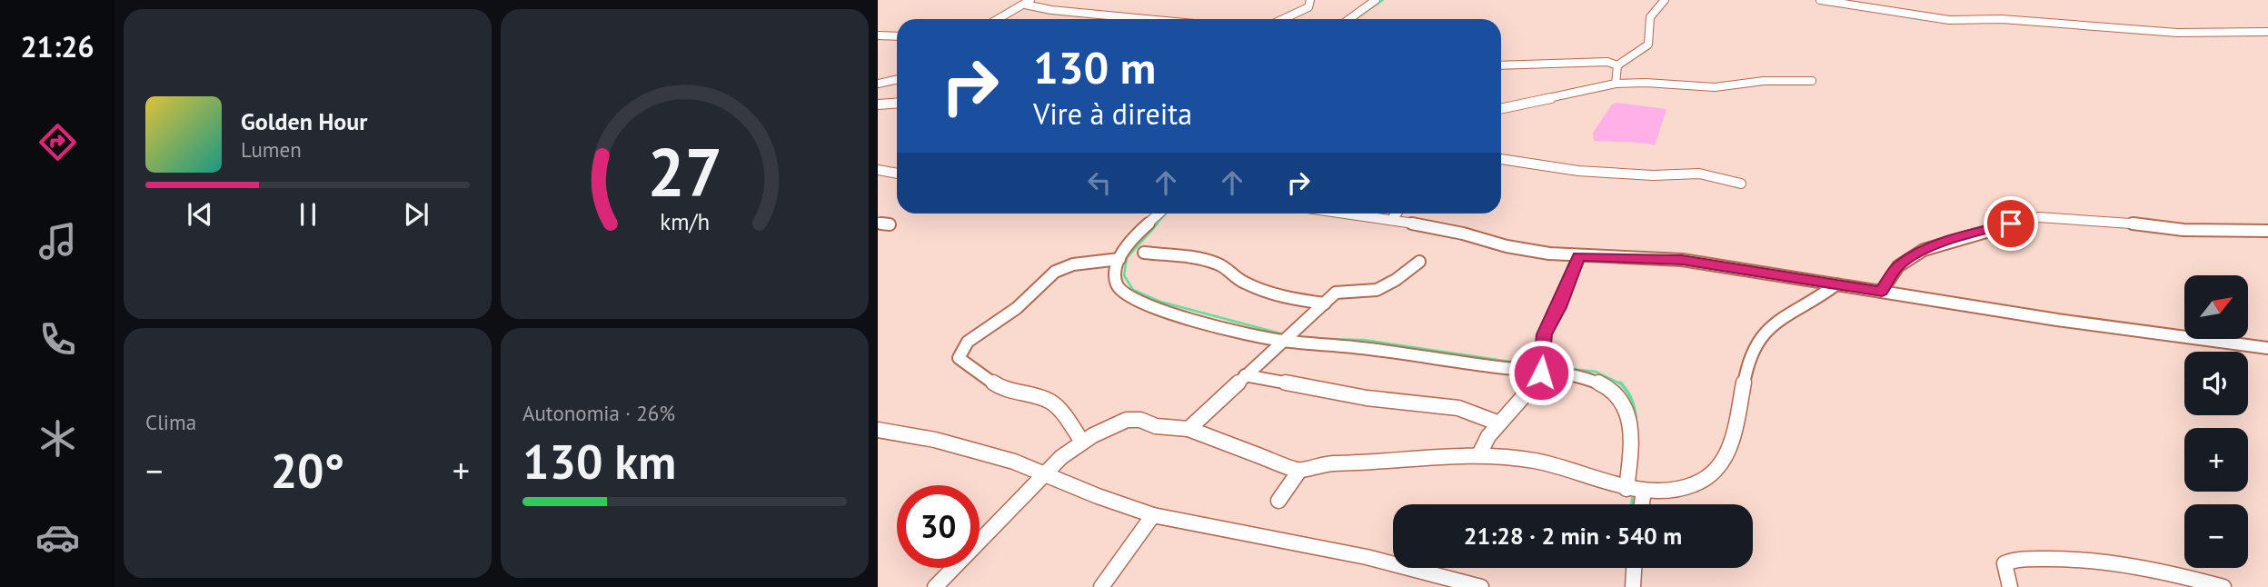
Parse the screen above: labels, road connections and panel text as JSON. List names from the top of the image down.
{
  "north": "top right",
  "page": {
    "tabs": "21:26",
    "turn": ["130 m", "Vire à direita"],
    "song": ["Golden Hour", "Lumen"],
    "map_buttons": ["+", "−"],
    "tile": [
      "Clima",
      ["Autonomia · 26%", "130 km"]
    ],
    "heat": ["−", "20°", "+"],
    "limit": "30",
    "trip": "21:28 · 2 min · 540 m",
    "gauge": ["27", "km/h"]
  }
}
